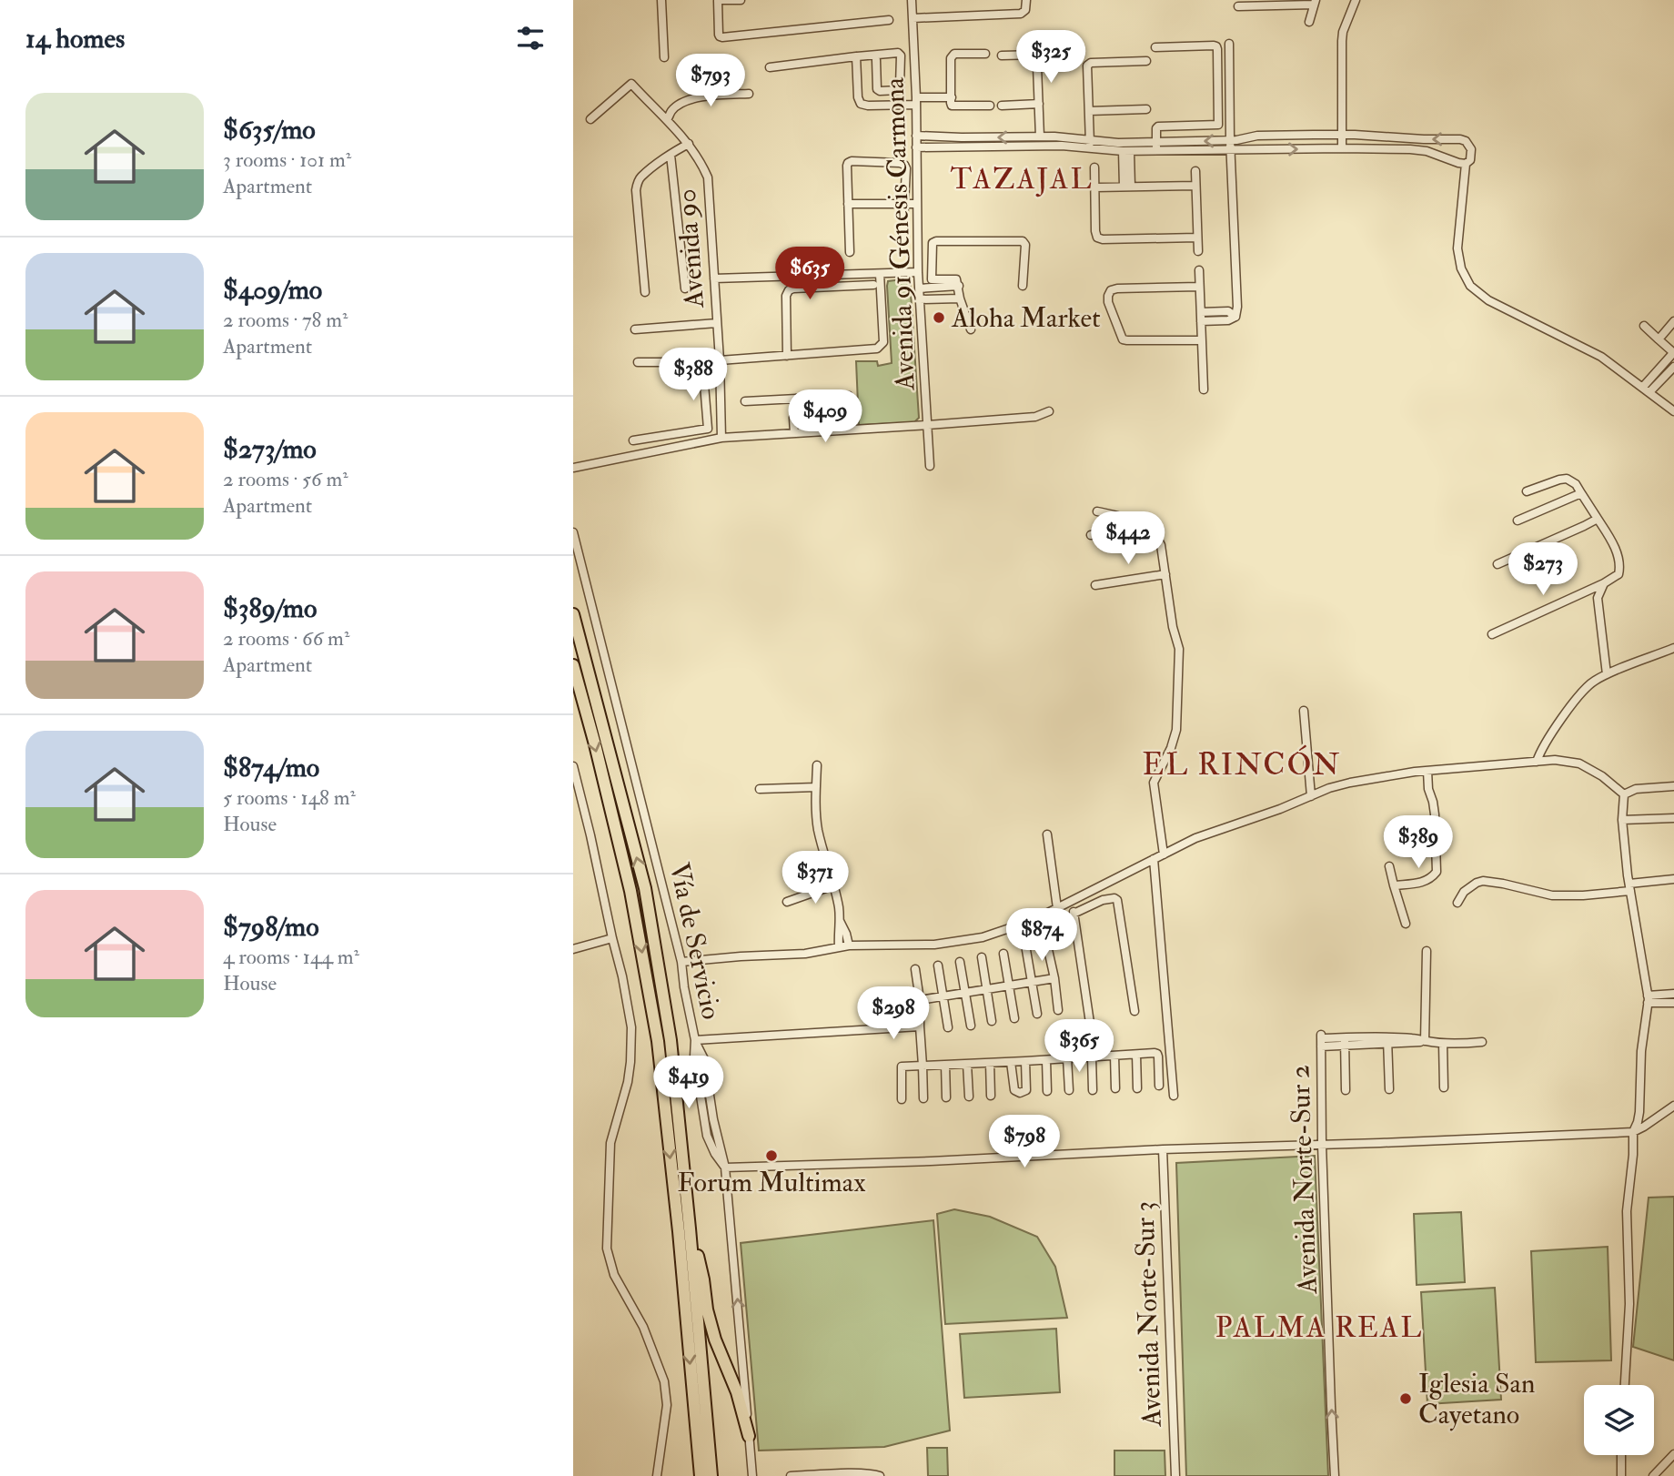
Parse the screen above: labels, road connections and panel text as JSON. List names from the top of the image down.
{
  "streets": {
    "street": [
      "Avenida 91 Génesis Carmona",
      "Avenida 90",
      "Vía de Servicio",
      "Avenida Norte-Sur 2",
      "Avenida Norte-Sur 3"
    ]
  },
  "one_way": ["Avenida Norte-Sur 2"],
  "districts": ["TAZAJAL", "EL RINCÓN", "PALMA REAL"],
  "places": ["Aloha Market", "Forum Multimax", "Iglesia San Cayetano"],
  "page": {
    "heading": "14 homes",
    "price": [
      "$325",
      "$793",
      "$635",
      "$388",
      "$409",
      "$442",
      "$273",
      "$389",
      "$371",
      "$874",
      "$298",
      "$365",
      "$419",
      "$798"
    ],
    "list": [
      {
        "name": "$635/mo",
        "note": "3 rooms · 101 m² · Apartment"
      },
      {
        "name": "$409/mo",
        "note": "2 rooms · 78 m² · Apartment"
      },
      {
        "name": "$273/mo",
        "note": "2 rooms · 56 m² · Apartment"
      },
      {
        "name": "$389/mo",
        "note": "2 rooms · 66 m² · Apartment"
      },
      {
        "name": "$874/mo",
        "note": "5 rooms · 148 m² · House"
      },
      {
        "name": "$798/mo",
        "note": "4 rooms · 144 m² · House"
      }
    ]
  }
}
